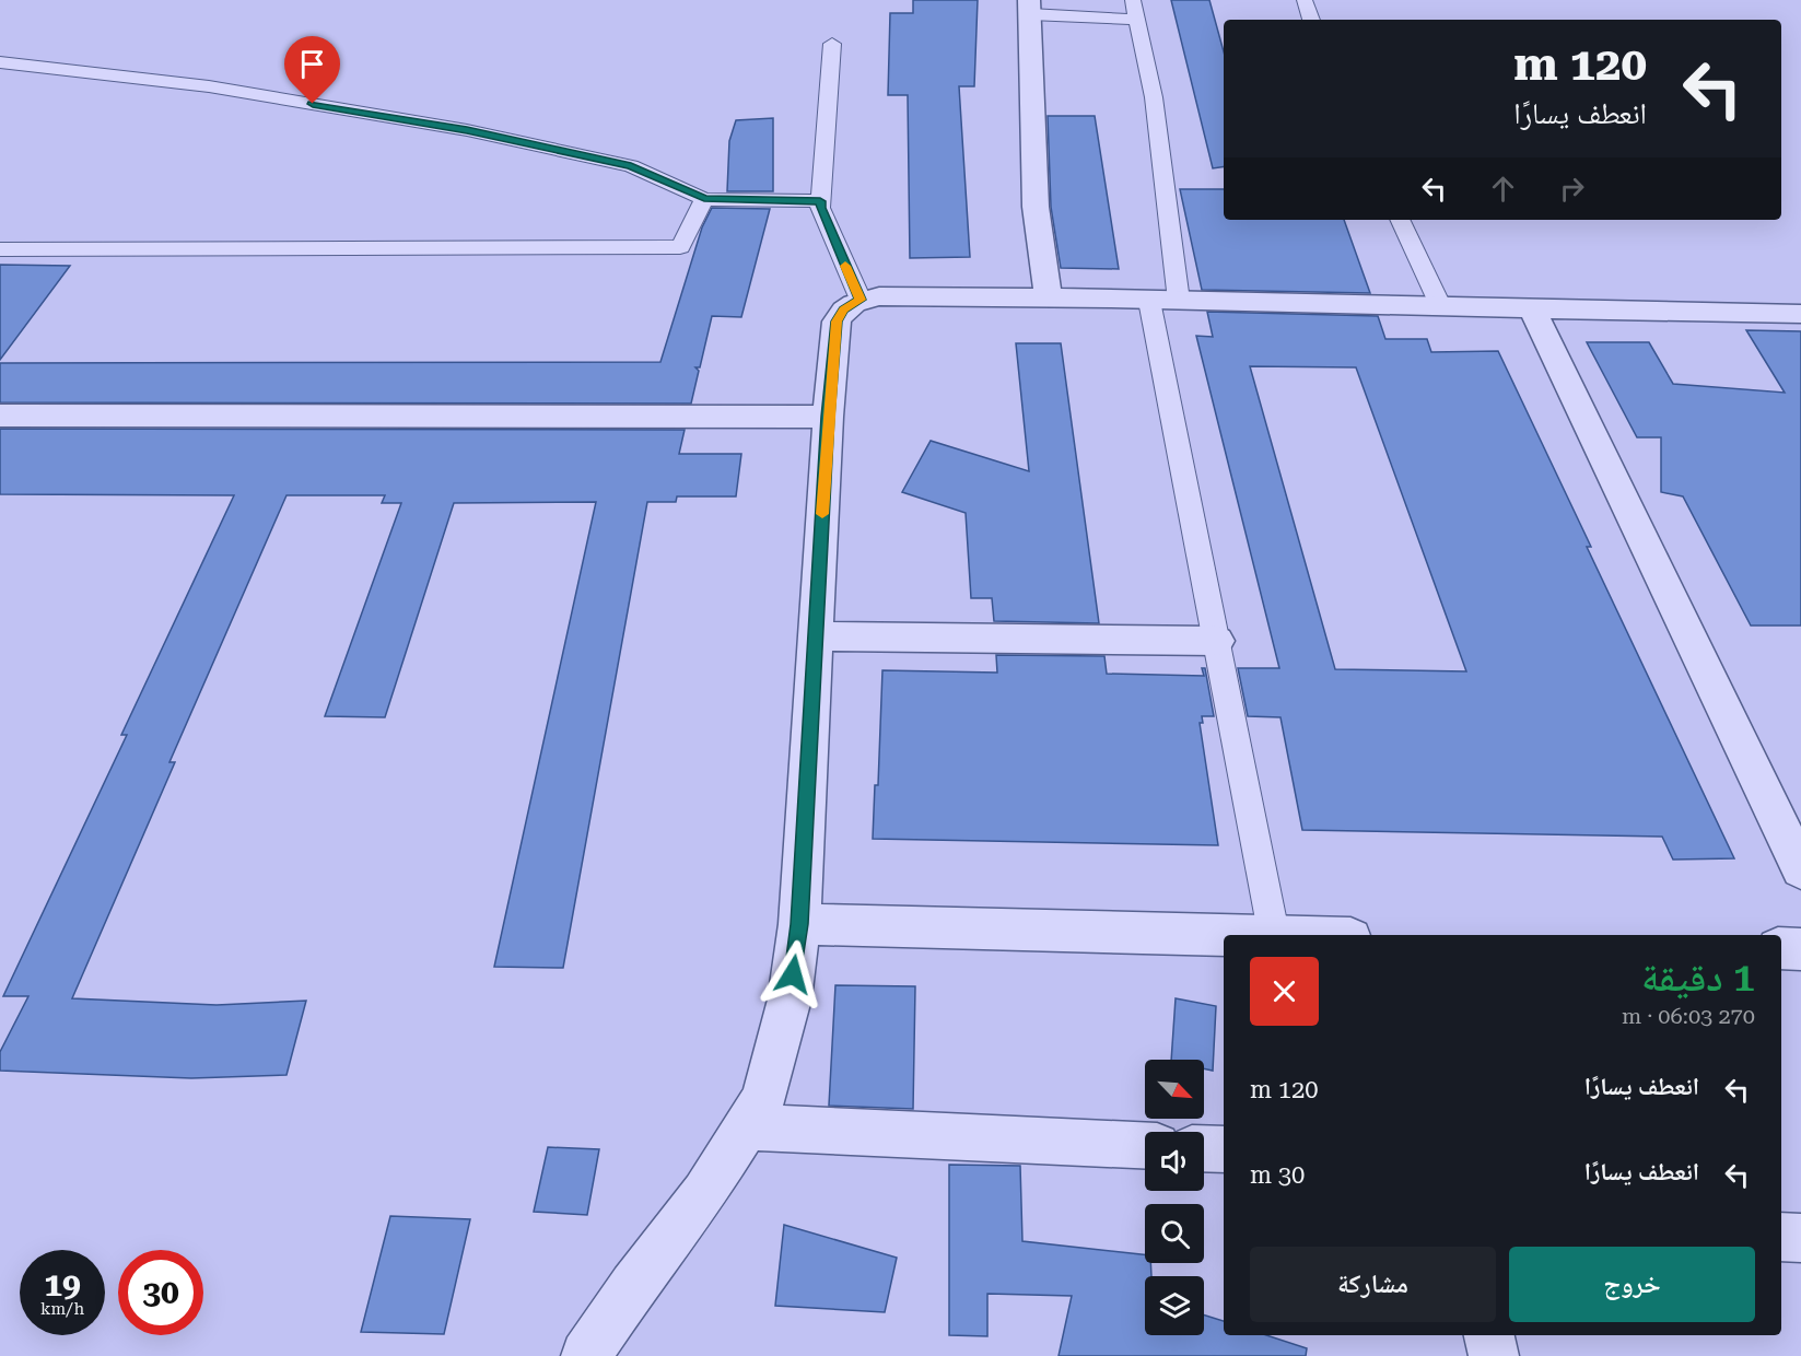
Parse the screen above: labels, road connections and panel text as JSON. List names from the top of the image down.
{
  "north": "bottom right",
  "page": {
    "turn": ["120 m", "انعطف يسارًا"],
    "heading": ["1 دقيقة", "270 m · 06:03"],
    "list": [
      {
        "name": "انعطف يسارًا",
        "value": "120 m"
      },
      {
        "name": "انعطف يسارًا",
        "value": "30 m"
      }
    ],
    "buttons": ["خروج", "مشاركة"],
    "speed": "19 km/h",
    "limit": "30"
  }
}
